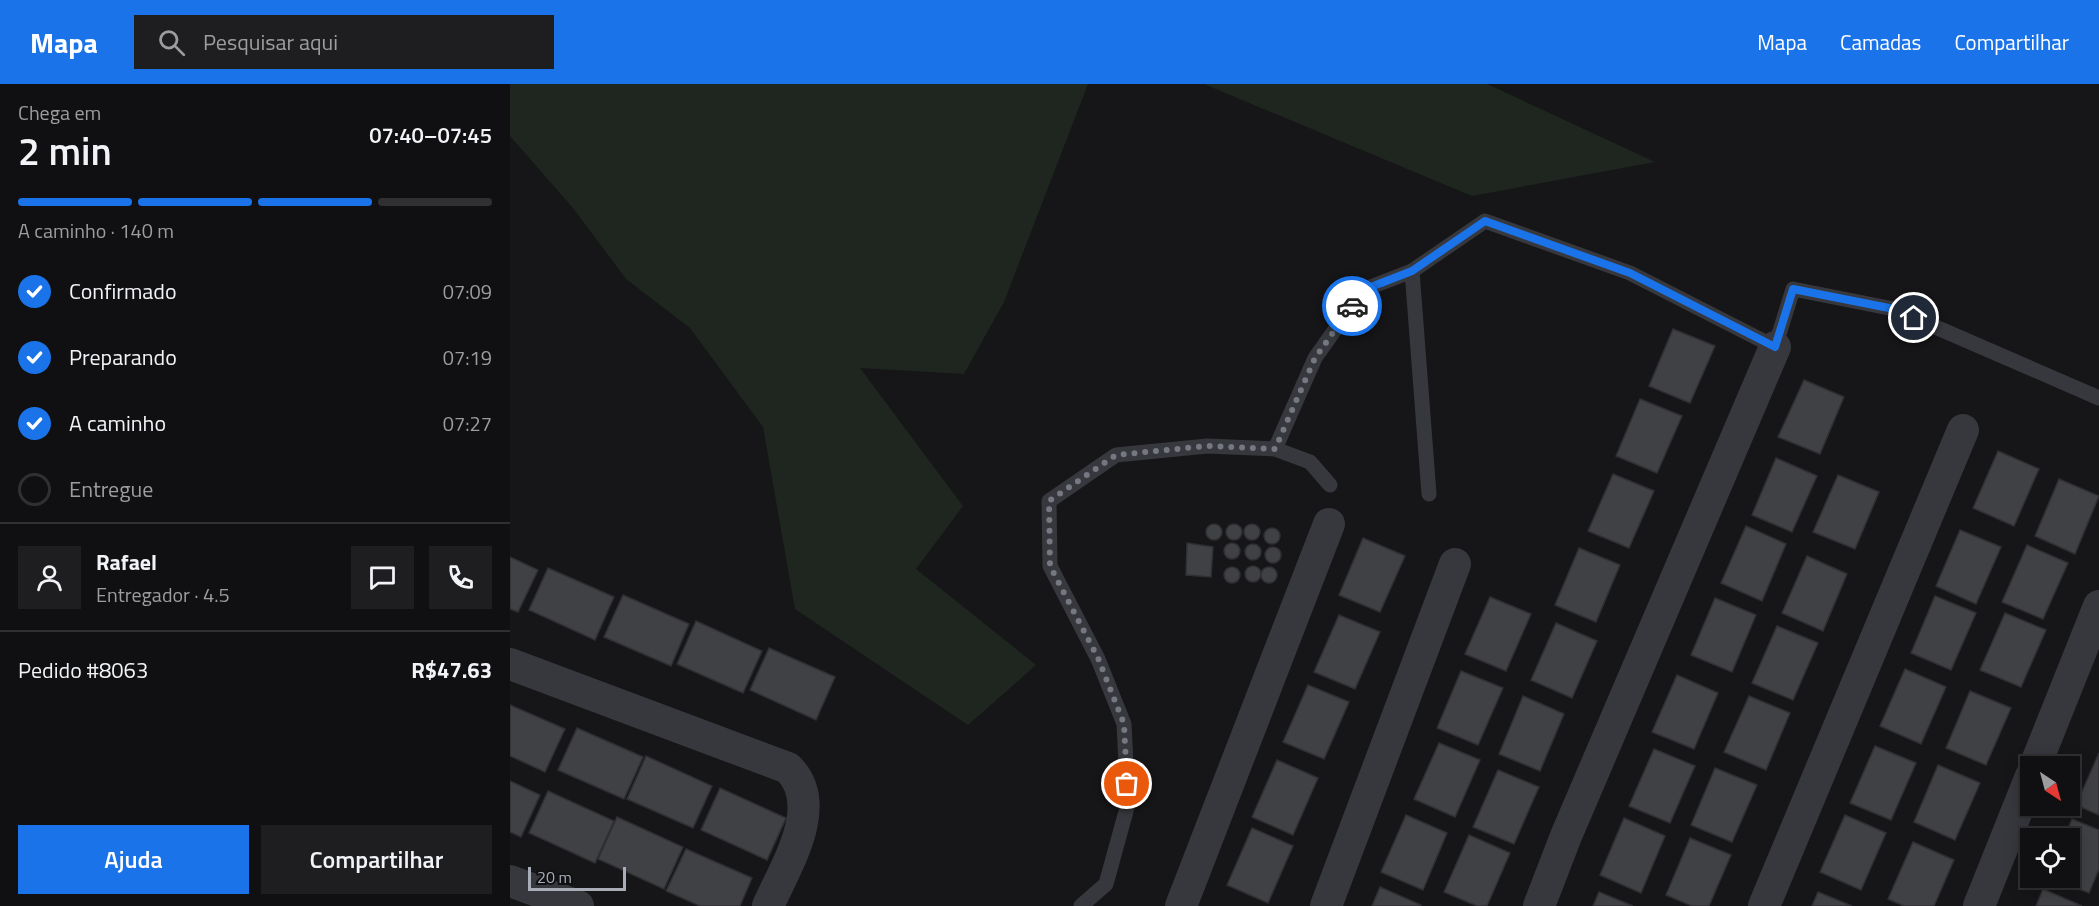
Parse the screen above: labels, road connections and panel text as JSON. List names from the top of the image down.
{
  "scale_bar": "20 m",
  "north": "bottom right",
  "page": {
    "header": "Mapa",
    "search": "Pesquisar aqui",
    "nav": ["Mapa", "Camadas", "Compartilhar"],
    "heading": ["2 min", "Chega em", "07:40–07:45"],
    "panel": [
      "Rafael",
      "Entregador · 4.5",
      "Pedido #8063",
      "R$47.63"
    ],
    "bar": "A caminho · 140 m",
    "list": [
      ["Confirmado", "07:09"],
      ["Preparando", "07:19"],
      ["A caminho", "07:27"],
      "Entregue"
    ],
    "buttons": ["Ajuda", "Compartilhar"],
    "scale": "20 m"
  }
}
